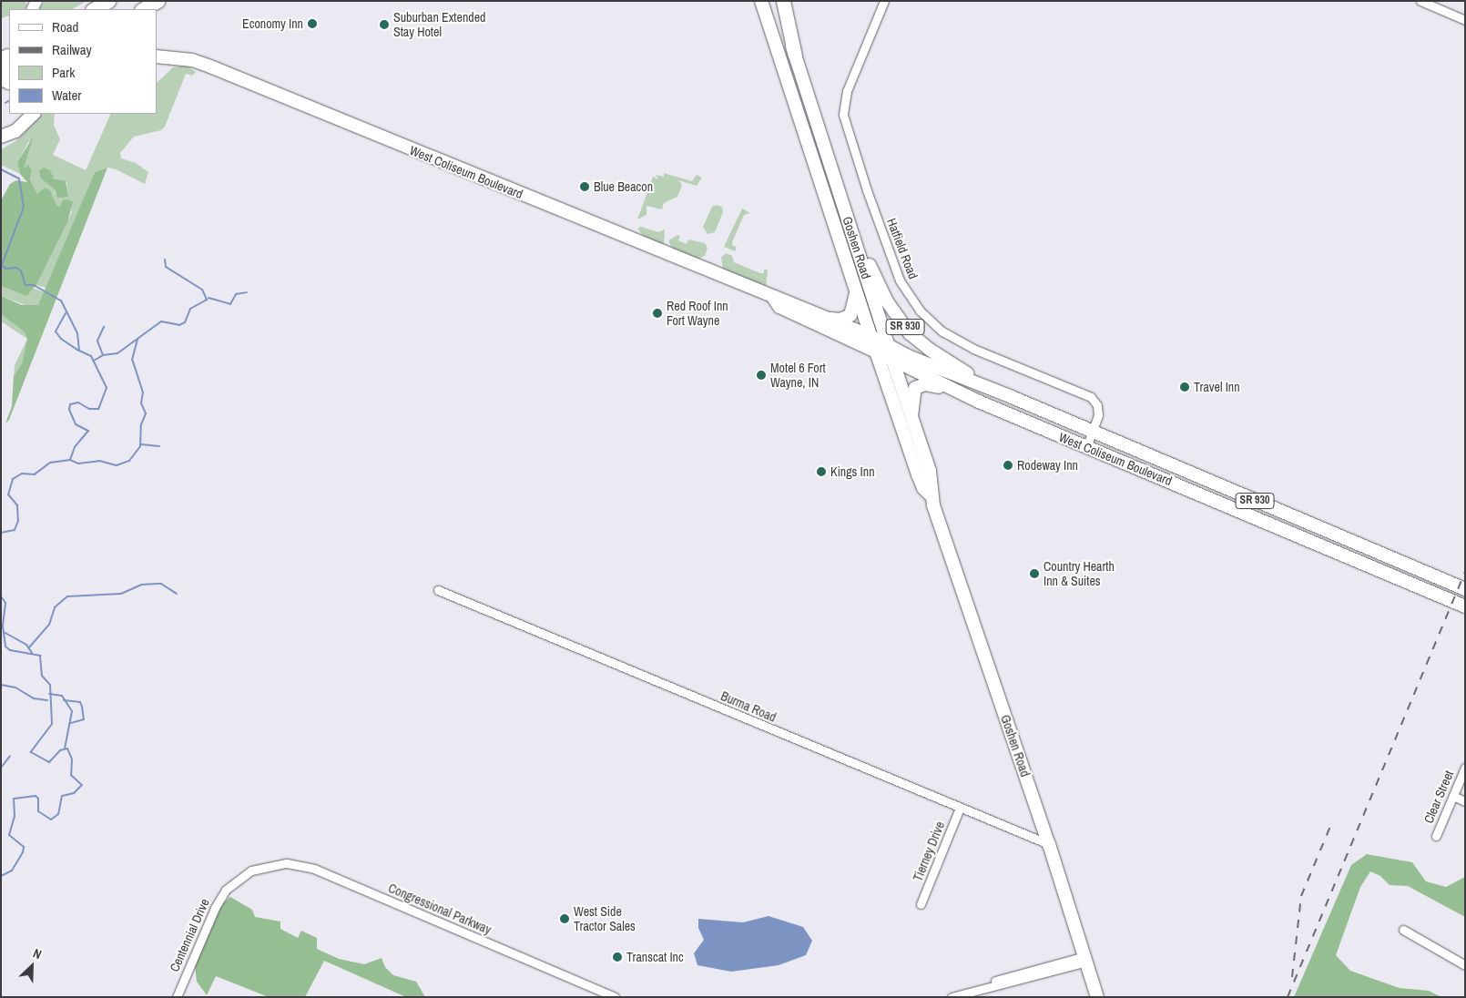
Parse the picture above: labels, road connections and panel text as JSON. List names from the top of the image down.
{
  "streets": {
    "main road": ["West Coliseum Boulevard", "Goshen Road", "SR 930"],
    "street": [
      "Hatfield Road",
      "Burma Road",
      "Clear Street",
      "Tierney Drive",
      "Congressional Parkway",
      "Centennial Drive"
    ]
  },
  "crossings": [
    ["West Coliseum Boulevard", "Goshen Road"],
    ["West Coliseum Boulevard", "Hatfield Road"],
    ["West Coliseum Boulevard", "SR 930"],
    ["Goshen Road", "SR 930"],
    ["Goshen Road", "Burma Road"],
    ["Burma Road", "Tierney Drive"],
    ["Congressional Parkway", "Centennial Drive"]
  ],
  "places": [
    "Economy Inn",
    "Suburban Extended Stay Hotel",
    "Blue Beacon",
    "Red Roof Inn Fort Wayne",
    "Motel 6 Fort Wayne, IN",
    "Travel Inn",
    "Rodeway Inn",
    "Kings Inn",
    "Country Hearth Inn & Suites",
    "West Side Tractor Sales",
    "Transcat Inc"
  ],
  "legend": [
    "Road",
    "Railway",
    "Park",
    "Water"
  ],
  "north": "top right"
}
